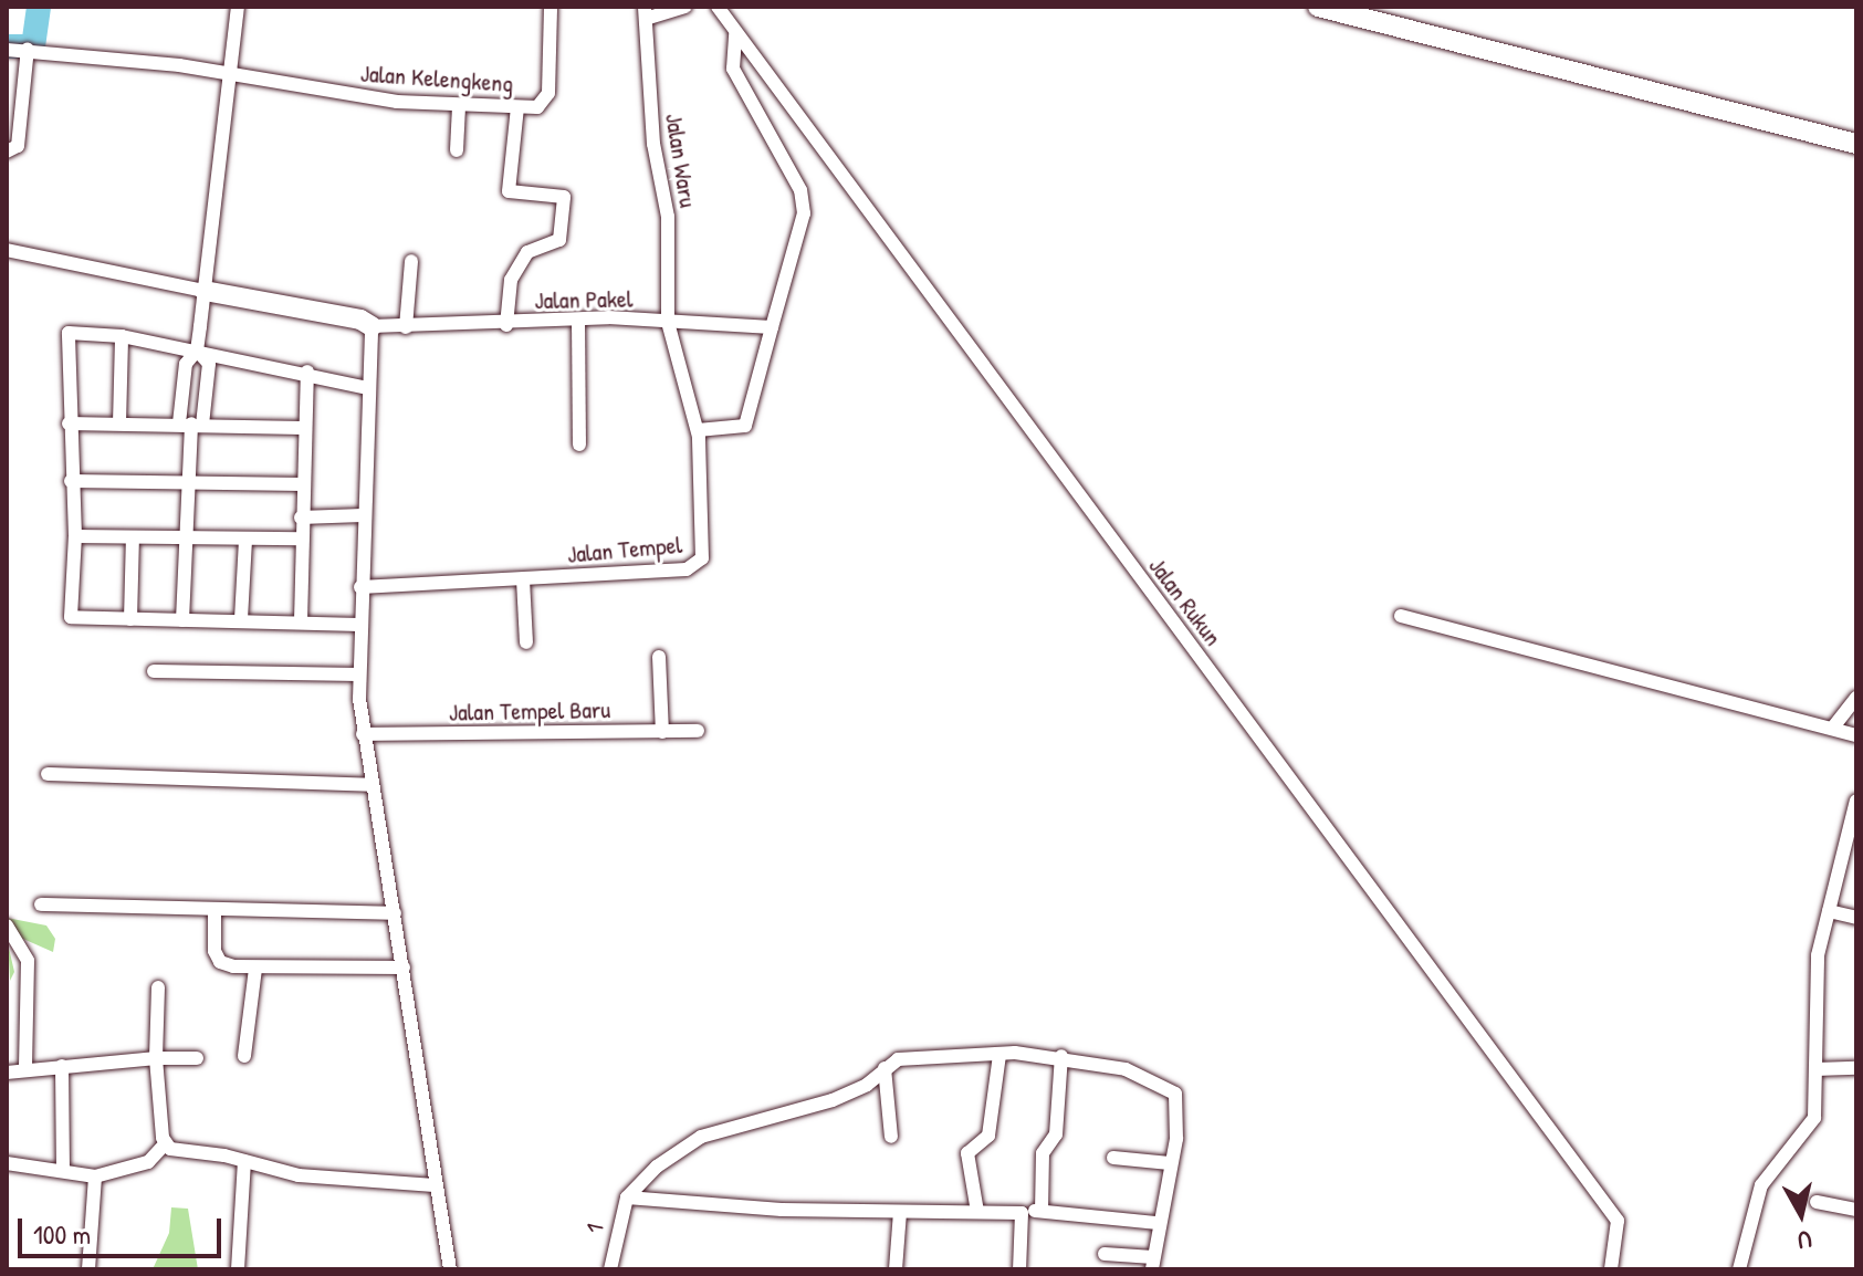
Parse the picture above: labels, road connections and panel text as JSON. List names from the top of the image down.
{
  "streets": {
    "street": [
      "Jalan Kelengkeng",
      "Jalan Waru",
      "Jalan Pakel",
      "Jalan Tempel",
      "Jalan Rukun",
      "Jalan Tempel Baru",
      "1"
    ]
  },
  "crossings": [
    ["Jalan Waru", "Jalan Pakel"],
    ["Jalan Waru", "Jalan Tempel"],
    ["Jalan Pakel", "Jalan Tempel"]
  ],
  "scale_bar": "100 m",
  "north": "bottom"
}
